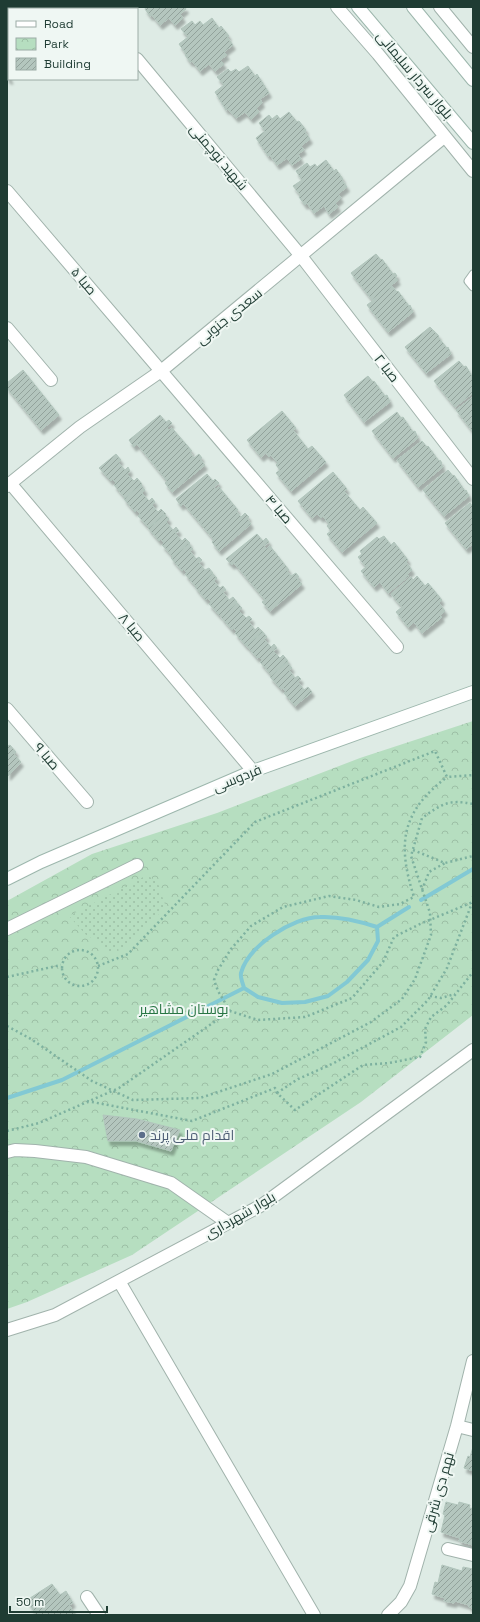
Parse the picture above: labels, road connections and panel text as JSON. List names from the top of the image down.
{
  "streets": {
    "street": [
      "بلوار سردار سلیمانی",
      "شهید نوچمنی",
      "صبا ۵",
      "سعدی جنوبی",
      "صبا ۲",
      "صبا ۴",
      "صبا ۸",
      "صبا ۹",
      "فردوسی",
      "بلوار شهرداری",
      "نهم دی شرقی"
    ]
  },
  "crossings": [
    ["شهید نوچمنی", "سعدی جنوبی"],
    ["شهید نوچمنی", "صبا ۲"],
    ["صبا ۵", "سعدی جنوبی"],
    ["صبا ۵", "صبا ۴"],
    ["سعدی جنوبی", "صبا ۲"],
    ["سعدی جنوبی", "صبا ۴"],
    ["سعدی جنوبی", "صبا ۸"],
    ["صبا ۸", "فردوسی"]
  ],
  "parks": ["بوستان مشاهیر"],
  "places": ["اقدام ملی پرند"],
  "legend": ["Road", "Park", "Building"],
  "scale_bar": "50 m"
}
